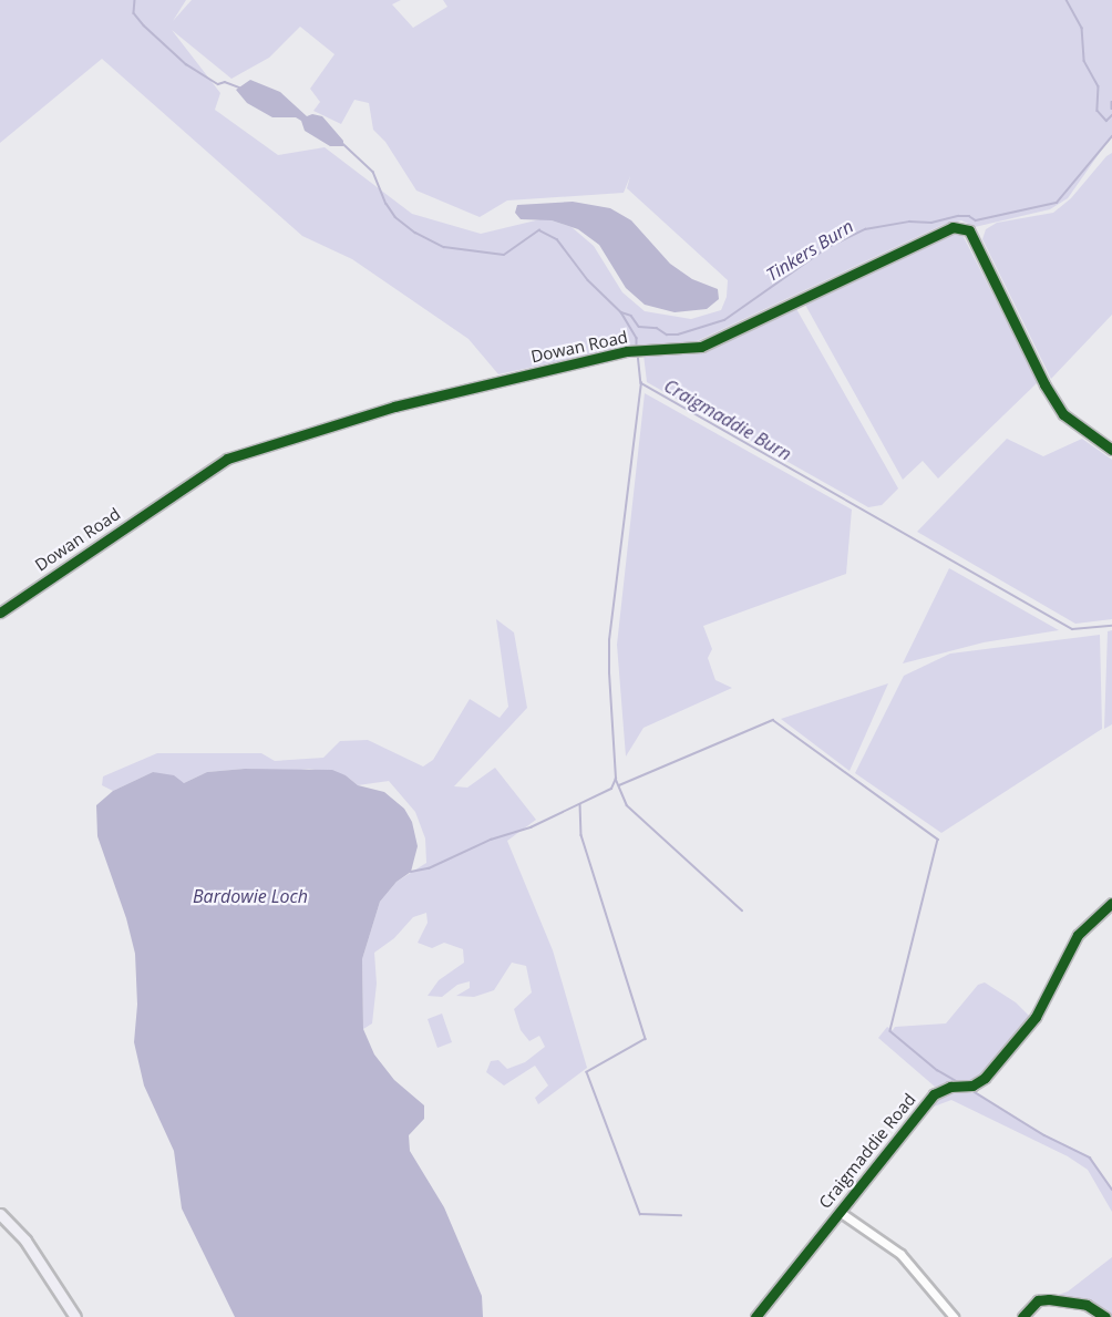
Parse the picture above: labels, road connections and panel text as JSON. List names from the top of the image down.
{
  "streets": {
    "street": ["Dowan Road", "Craigmaddie Road"]
  },
  "water": ["Tinkers Burn", "Craigmaddie Burn", "Bardowie Loch"]
}
